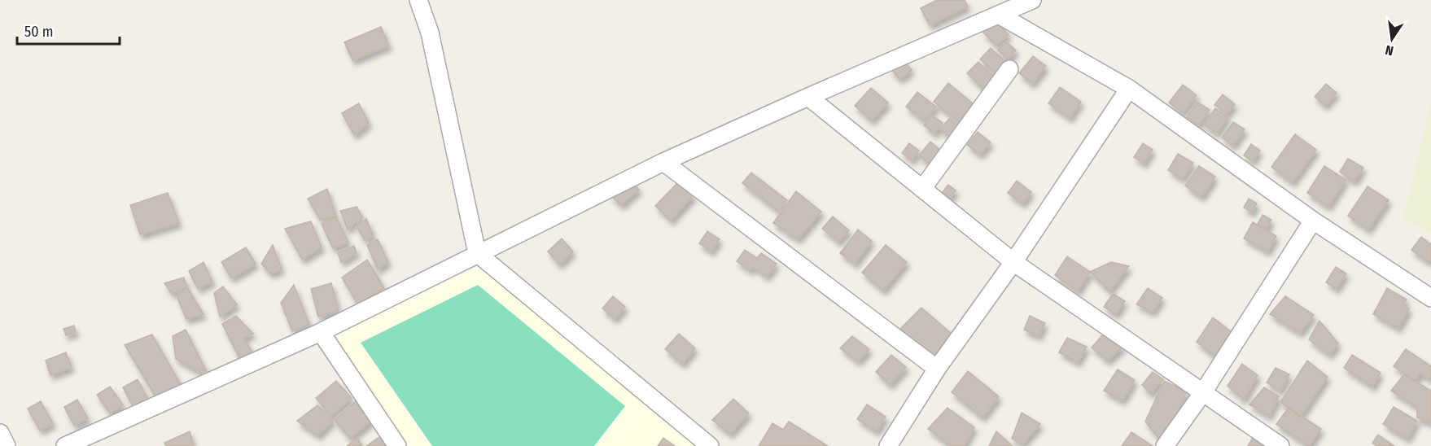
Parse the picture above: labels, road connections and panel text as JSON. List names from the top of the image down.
{
  "scale_bar": "50 m",
  "north": "bottom"
}
